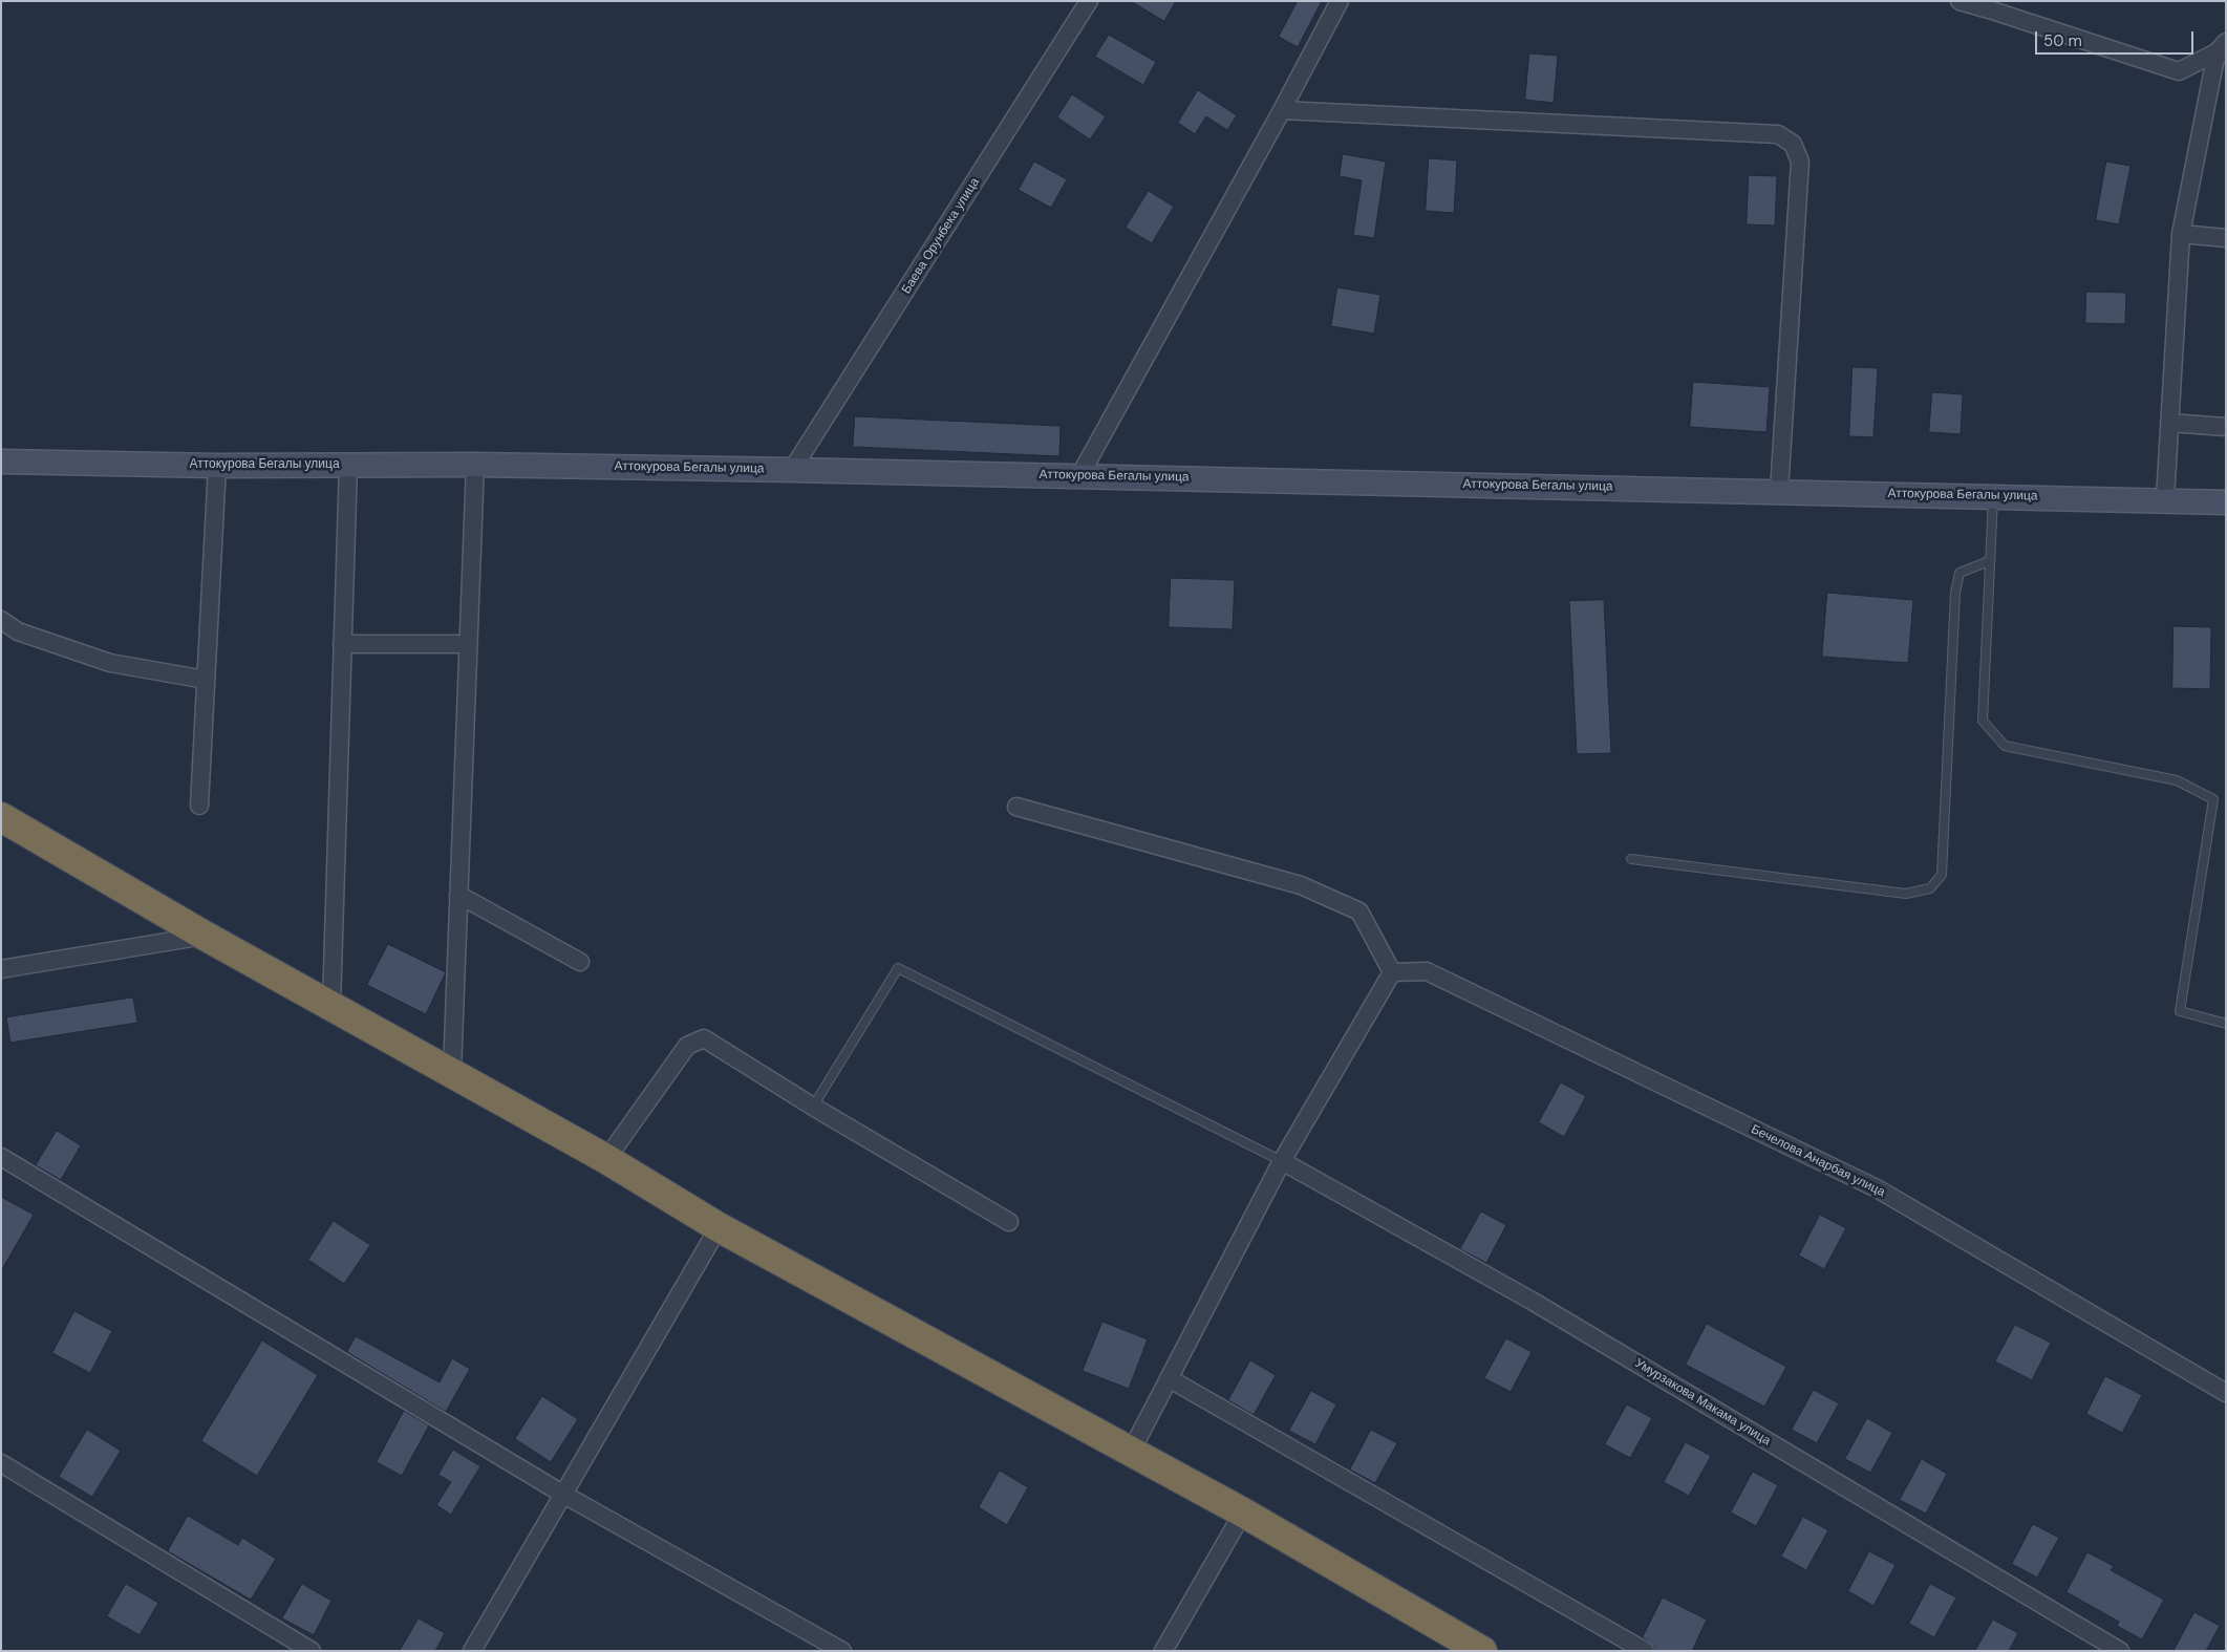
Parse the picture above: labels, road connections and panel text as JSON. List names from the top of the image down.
{
  "streets": {
    "main road": ["Аттокурова Бегалы улица"],
    "street": ["Баева Орунбека улица", "Бечелова Анарбая улица", "Умурзакова Макама улица"]
  },
  "crossings": [
    ["Баева Орунбека улица", "Аттокурова Бегалы улица"]
  ],
  "scale_bar": "50 m"
}
